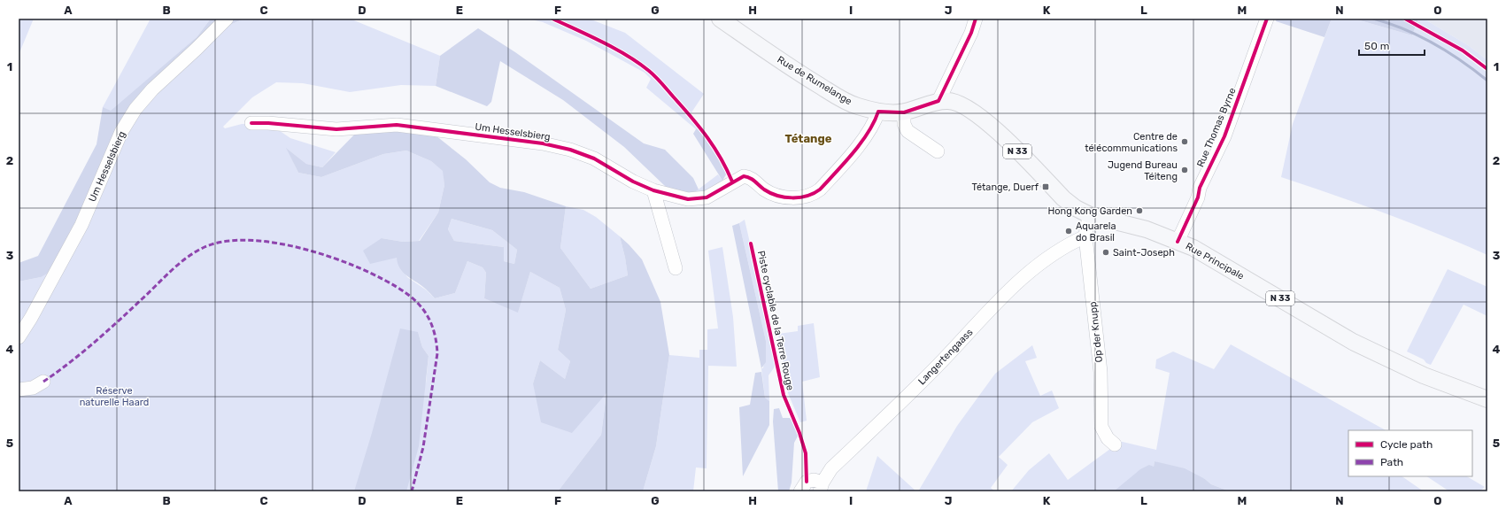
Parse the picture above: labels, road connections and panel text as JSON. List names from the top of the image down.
{
  "streets": {
    "main road": ["Rue de Rumelange", "N 33", "Rue Principale"],
    "street": [
      "Rue Thomas Byrne",
      "Um Hesselsbierg",
      "Op der Knupp",
      "Langertengaass"
    ],
    "cycle path": ["Piste cyclable de la Terre Rouge"]
  },
  "crossings": [
    ["Rue de Rumelange", "Um Hesselsbierg"],
    ["Rue de Rumelange", "Rue Principale"],
    ["Rue Thomas Byrne", "Rue Principale"],
    ["Rue Principale", "Op der Knupp"],
    ["Op der Knupp", "Langertengaass"]
  ],
  "districts": ["Tétange"],
  "parks": ["Réserve naturelle Haard"],
  "places": {
    "other": [
      "Centre de télécommunications",
      "Jugend Bureau Téiteng",
      "Hong Kong Garden",
      "Aquarela do Brasil",
      "Saint-Joseph"
    ],
    "transit": ["Tétange, Duerf"]
  },
  "legend": ["Cycle path", "Path"],
  "scale_bar": "50 m",
  "grid": {
    "columns": [
      "A",
      "B",
      "C",
      "D",
      "E",
      "F",
      "G",
      "H",
      "I",
      "J",
      "K",
      "L",
      "M",
      "N",
      "O"
    ],
    "rows": [
      "1",
      "2",
      "3",
      "4",
      "5"
    ]
  }
}
